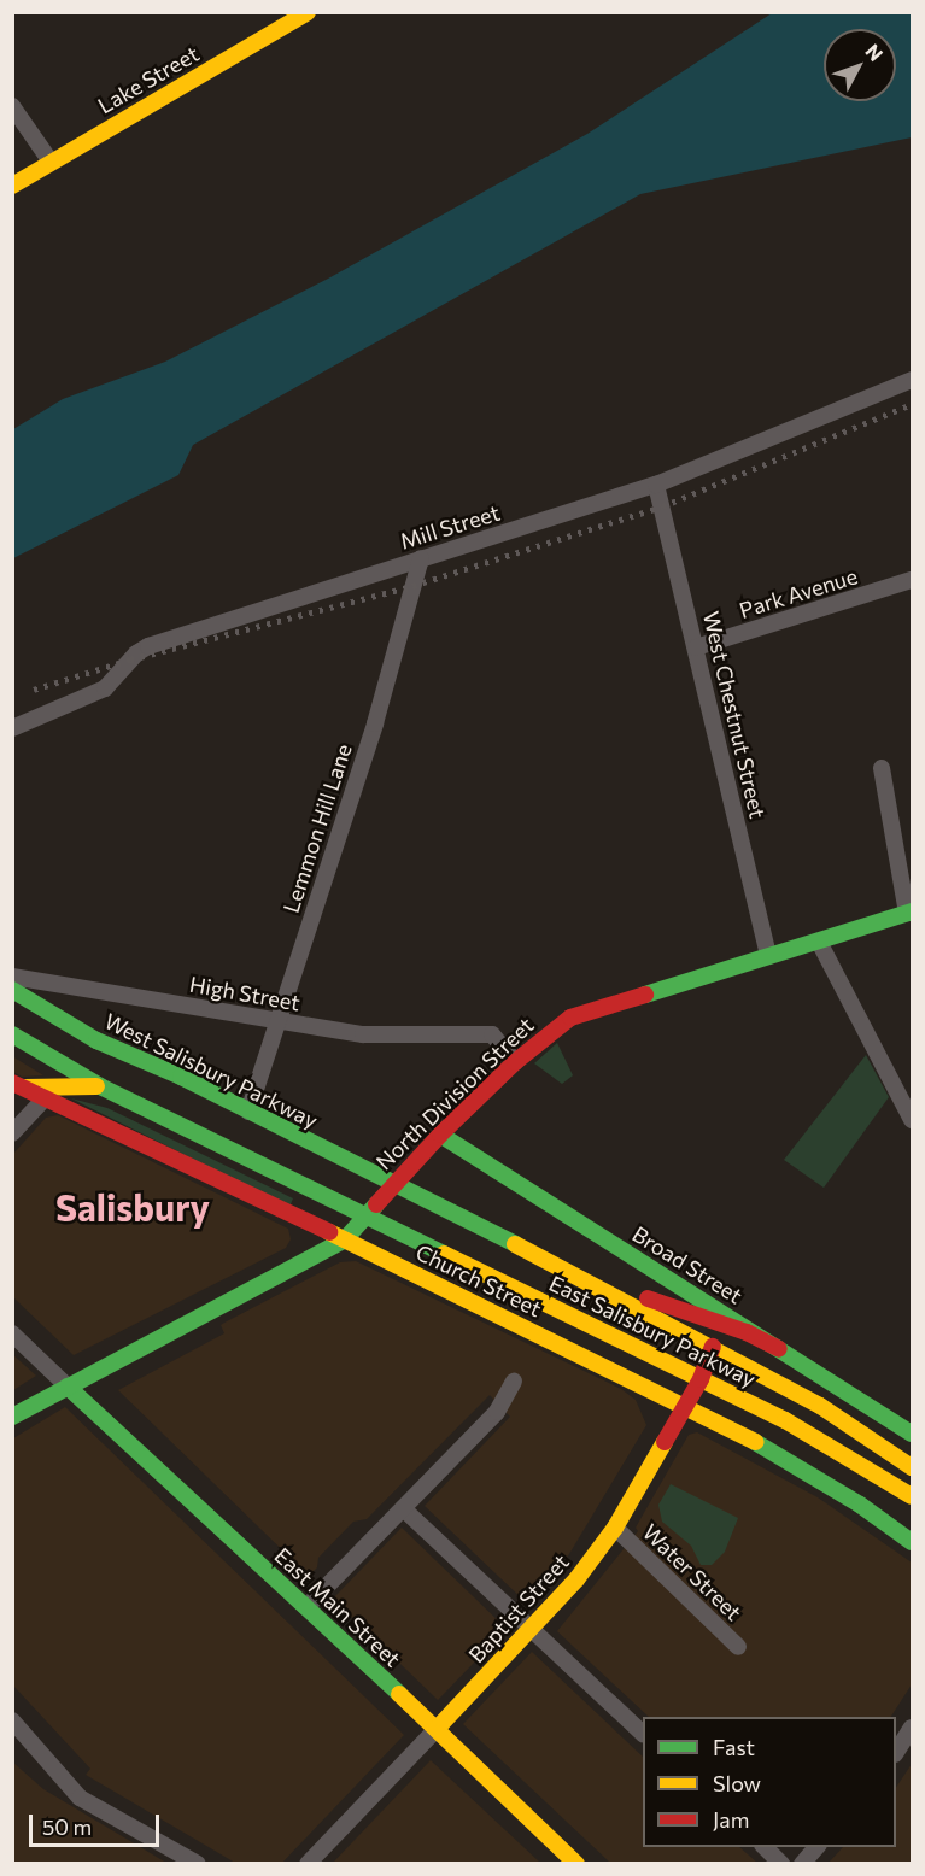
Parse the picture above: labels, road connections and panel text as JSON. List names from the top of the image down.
{
  "streets": {
    "street": [
      "Lake Street",
      "Mill Street",
      "Park Avenue",
      "West Chestnut Street",
      "Lemmon Hill Lane",
      "High Street",
      "West Salisbury Parkway",
      "North Division Street",
      "Broad Street",
      "Church Street",
      "East Salisbury Parkway",
      "Water Street",
      "East Main Street",
      "Baptist Street"
    ]
  },
  "crossings": [
    ["Mill Street", "West Chestnut Street"],
    ["Mill Street", "Lemmon Hill Lane"],
    ["Park Avenue", "West Chestnut Street"],
    ["West Chestnut Street", "North Division Street"],
    ["Lemmon Hill Lane", "High Street"],
    ["Lemmon Hill Lane", "West Salisbury Parkway"],
    ["High Street", "North Division Street"],
    ["West Salisbury Parkway", "North Division Street"],
    ["West Salisbury Parkway", "East Salisbury Parkway"],
    ["North Division Street", "Broad Street"],
    ["North Division Street", "Church Street"],
    ["North Division Street", "East Salisbury Parkway"],
    ["North Division Street", "East Main Street"],
    ["Church Street", "Baptist Street"],
    ["East Salisbury Parkway", "Baptist Street"],
    ["Water Street", "Baptist Street"],
    ["East Main Street", "Baptist Street"]
  ],
  "districts": ["Salisbury"],
  "legend": ["Fast", "Slow", "Jam"],
  "scale_bar": "50 m",
  "north": "top right"
}
